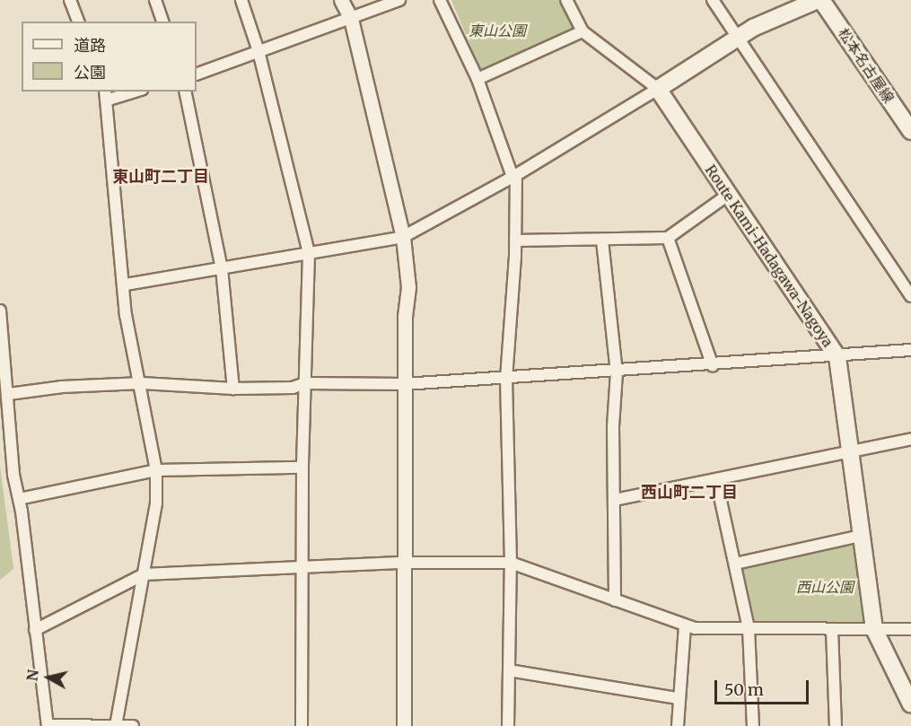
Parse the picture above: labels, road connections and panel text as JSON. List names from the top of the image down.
{
  "streets": {
    "main road": ["松本名古屋線", "Route Kami-Hadagawa-Nagoya"]
  },
  "districts": ["東山町二丁目", "西山町二丁目"],
  "parks": ["東山公園", "西山公園"],
  "legend": ["道路", "公園"],
  "scale_bar": "50 m",
  "north": "left"
}
